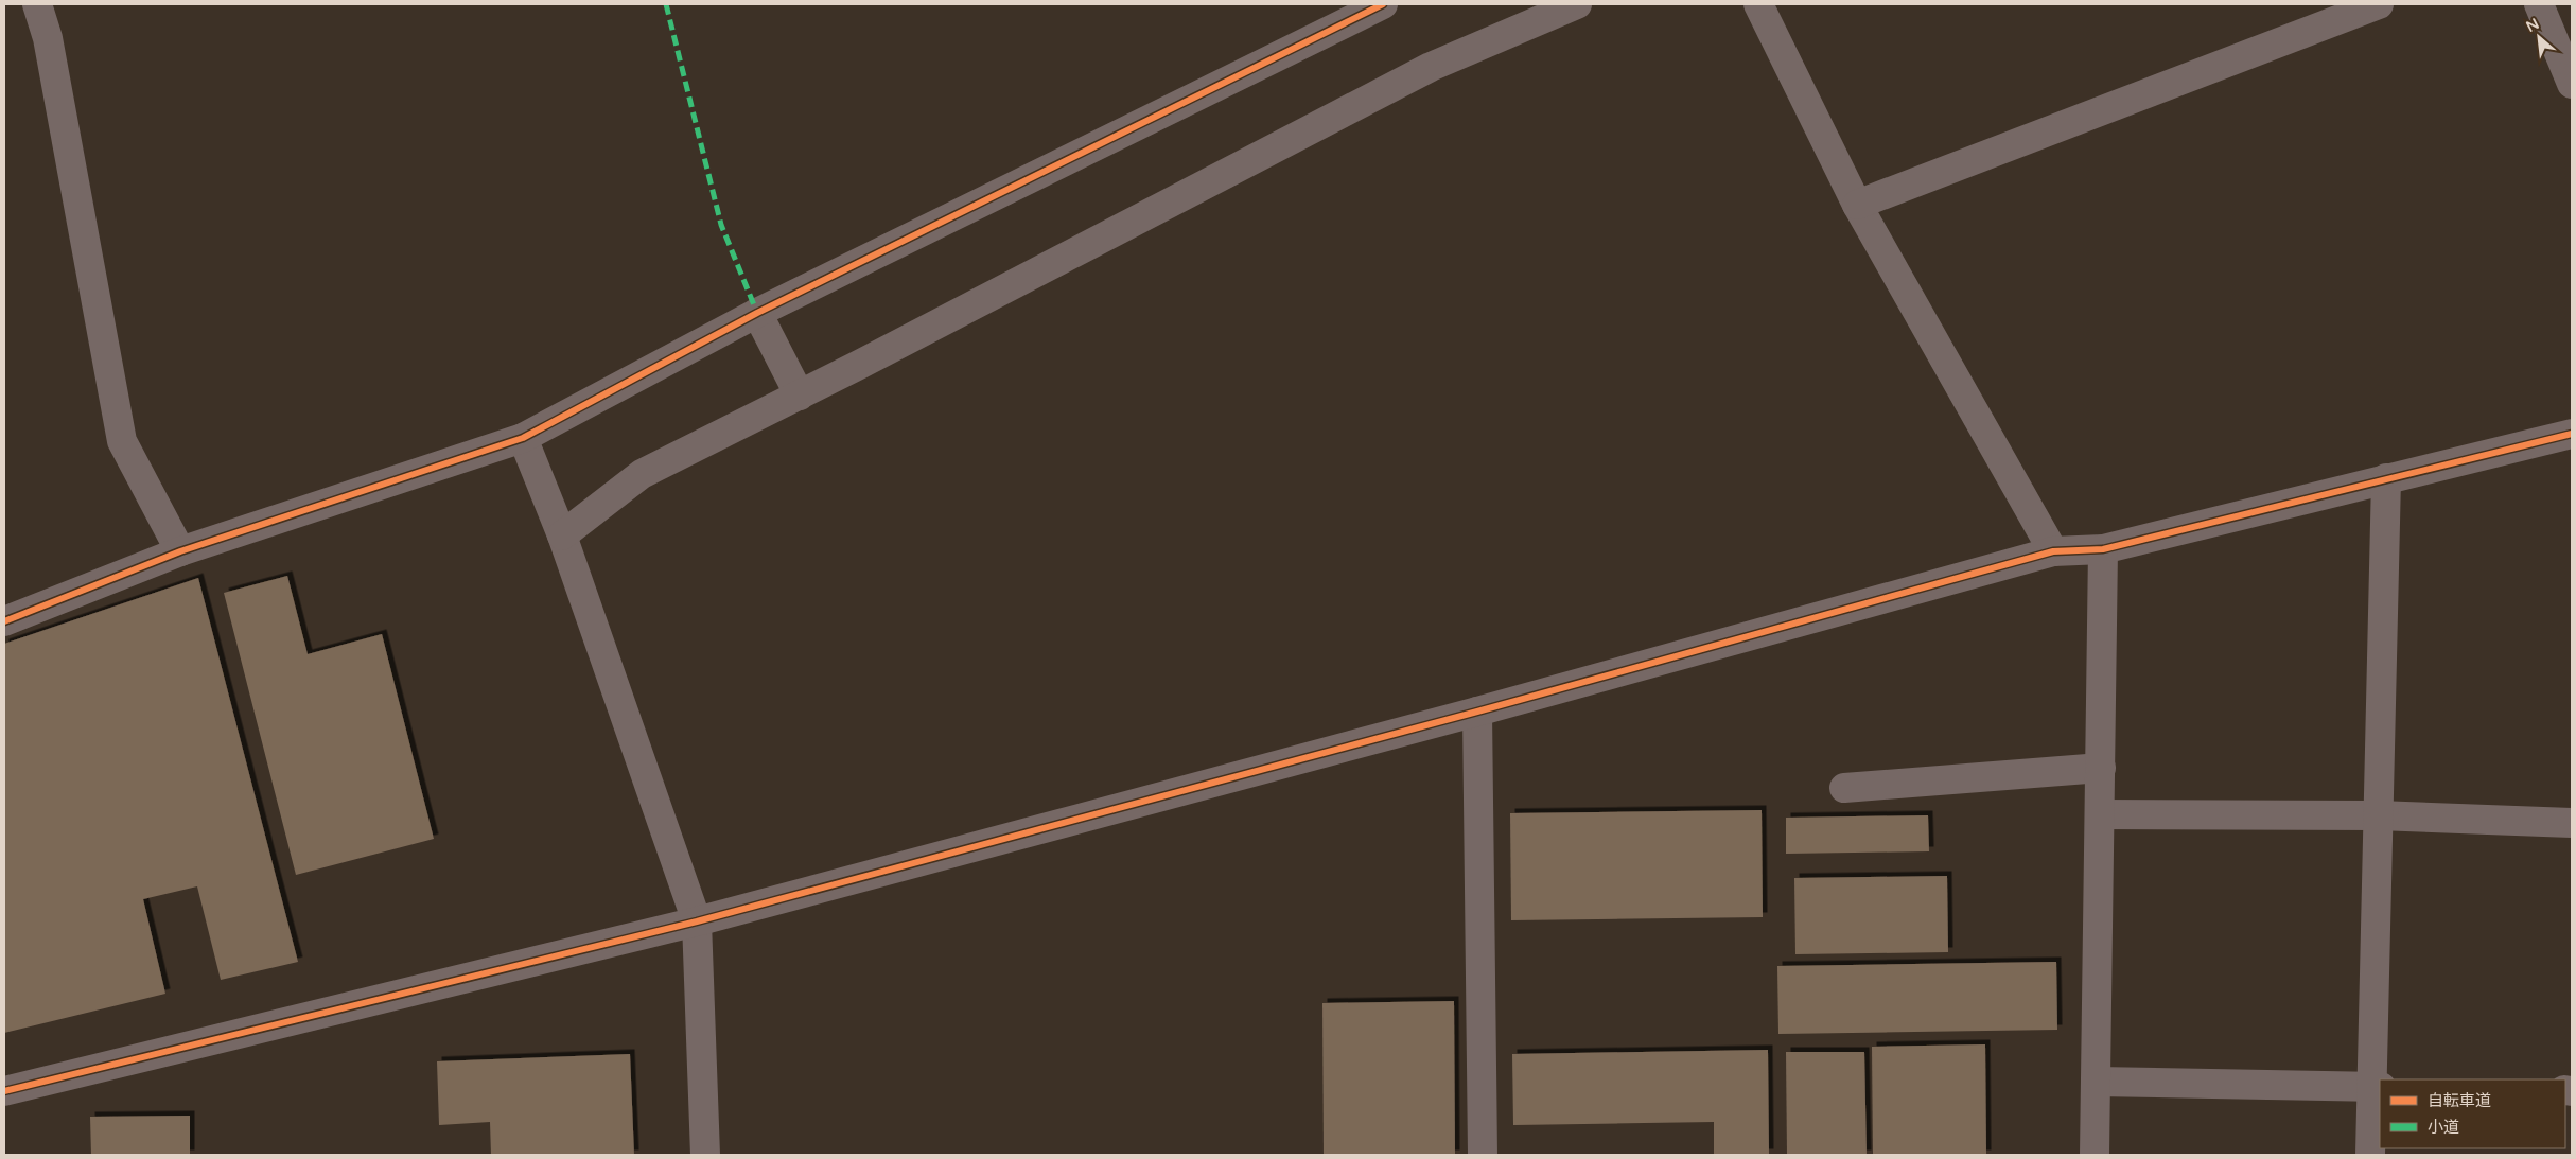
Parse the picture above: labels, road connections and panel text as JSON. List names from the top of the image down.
{
  "legend": ["自転車道", "小道"],
  "north": "top left"
}
